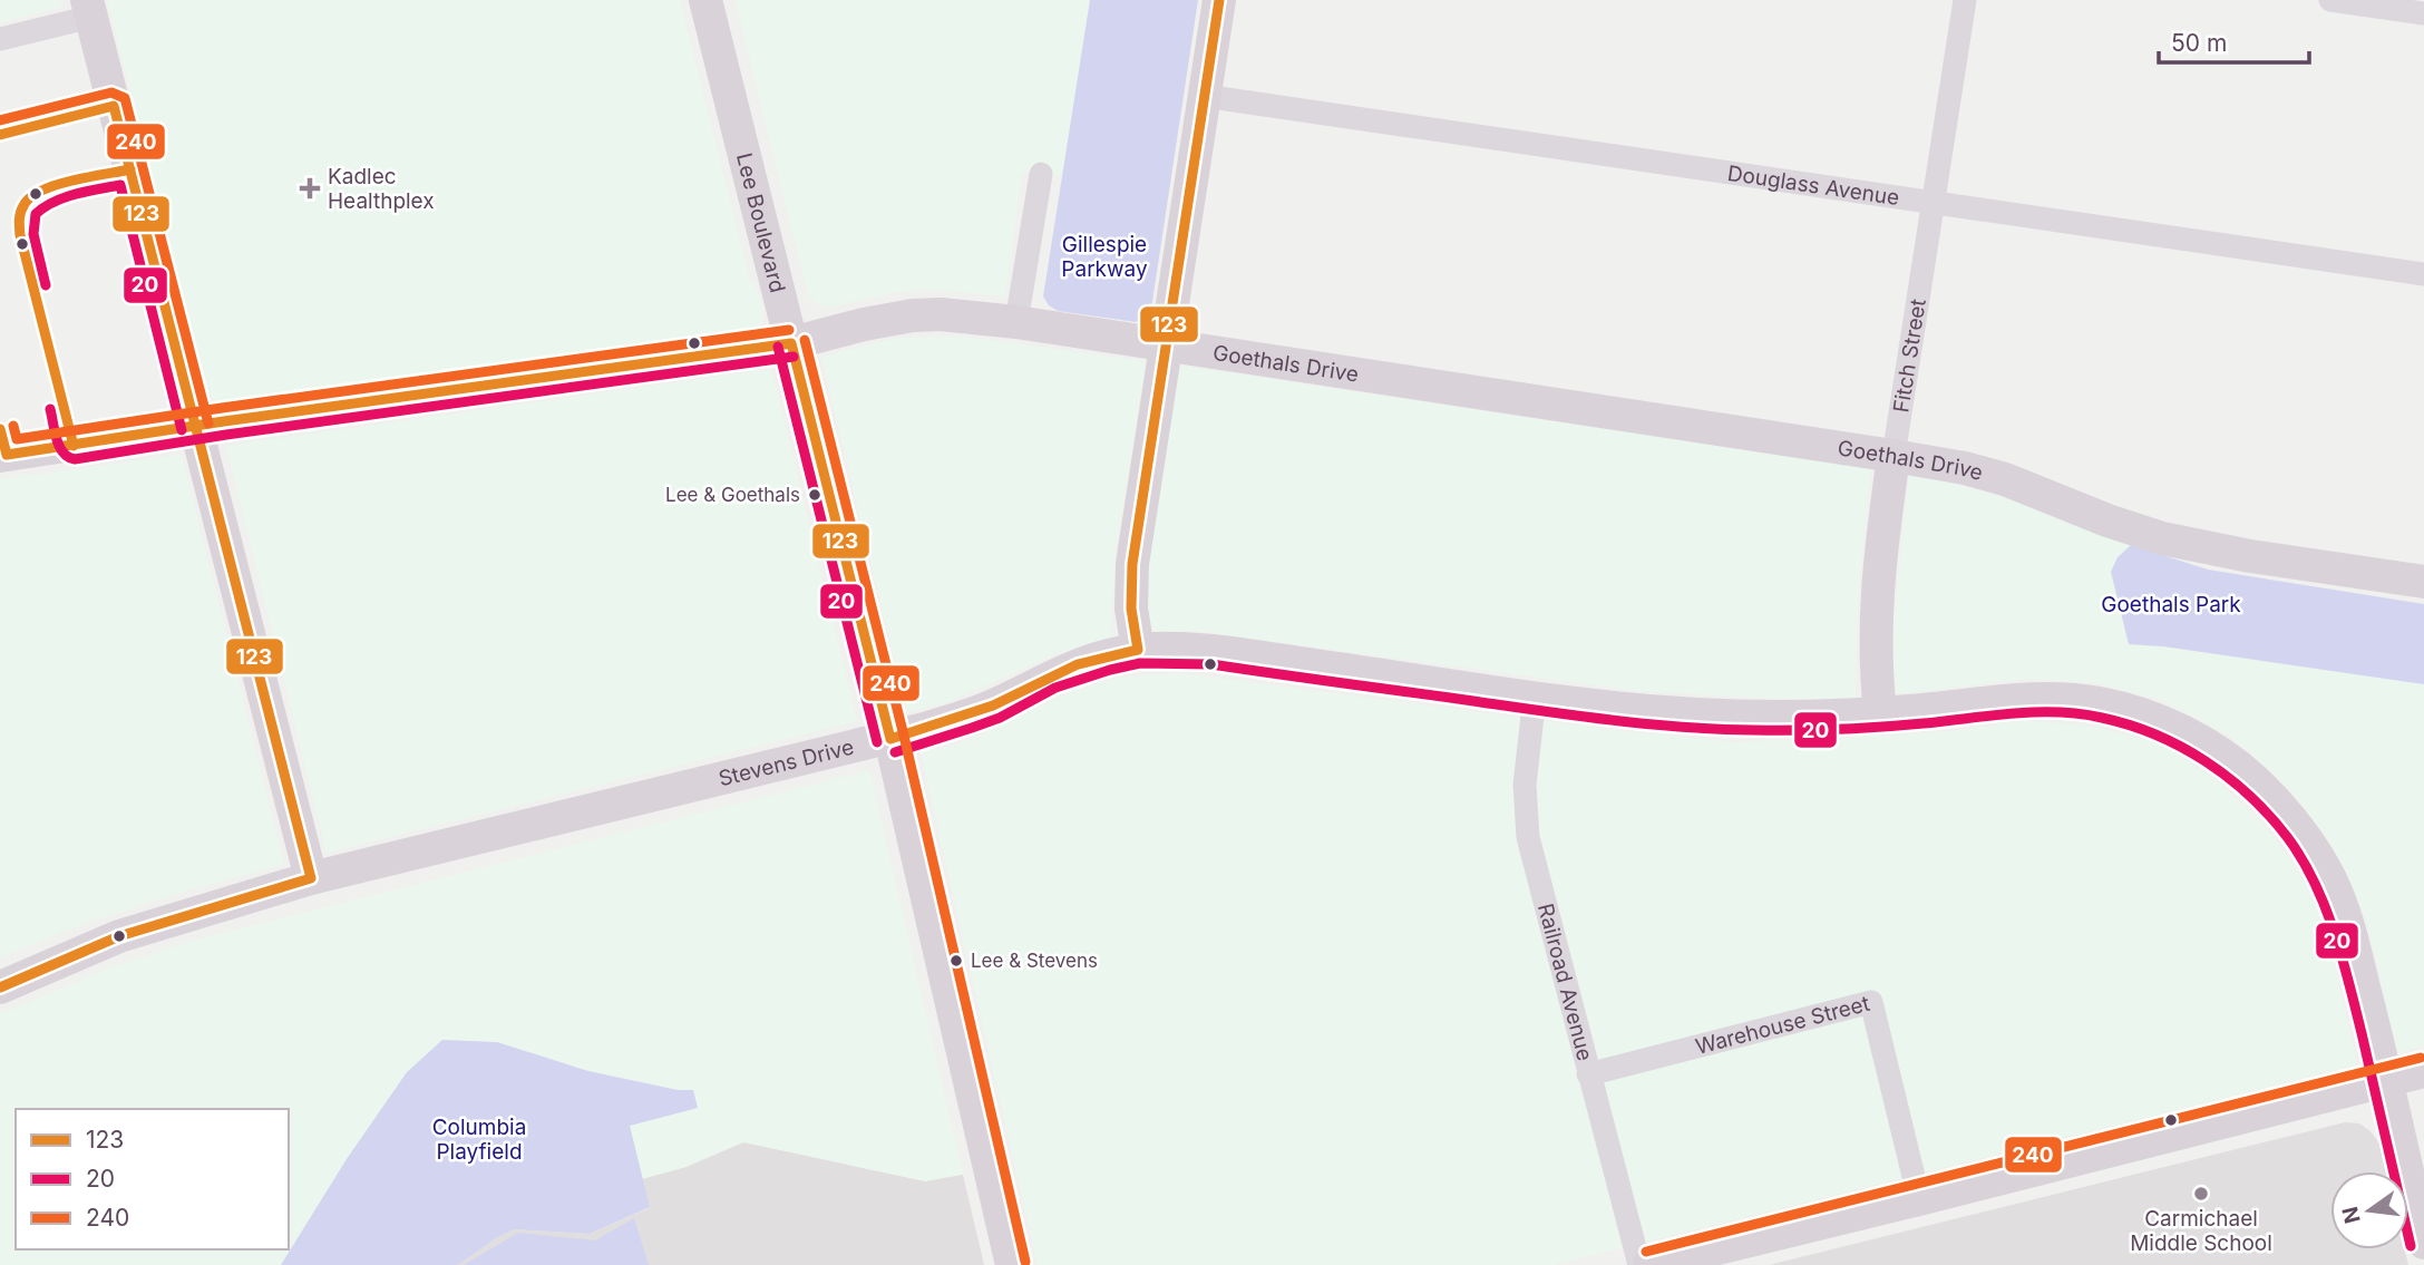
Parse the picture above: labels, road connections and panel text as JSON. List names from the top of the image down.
{
  "streets": {
    "street": [
      "Douglass Avenue",
      "Lee Boulevard",
      "Fitch Street",
      "Goethals Drive",
      "Stevens Drive",
      "Railroad Avenue",
      "Warehouse Street"
    ]
  },
  "crossings": [
    ["Douglass Avenue", "Fitch Street"],
    ["Lee Boulevard", "Goethals Drive"],
    ["Lee Boulevard", "Stevens Drive"],
    ["Fitch Street", "Goethals Drive"],
    ["Fitch Street", "Stevens Drive"],
    ["Stevens Drive", "Railroad Avenue"],
    ["Railroad Avenue", "Warehouse Street"]
  ],
  "parks": ["Gillespie Parkway", "Goethals Park", "Columbia Playfield"],
  "places": {
    "health": ["Kadlec Healthplex"],
    "other": ["Lee & Goethals", "Lee & Stevens", "Carmichael Middle School"]
  },
  "lines": ["transit line 123", "transit line 240", "transit line 20"],
  "legend": ["123", "20", "240"],
  "scale_bar": "50 m",
  "north": "left"
}
